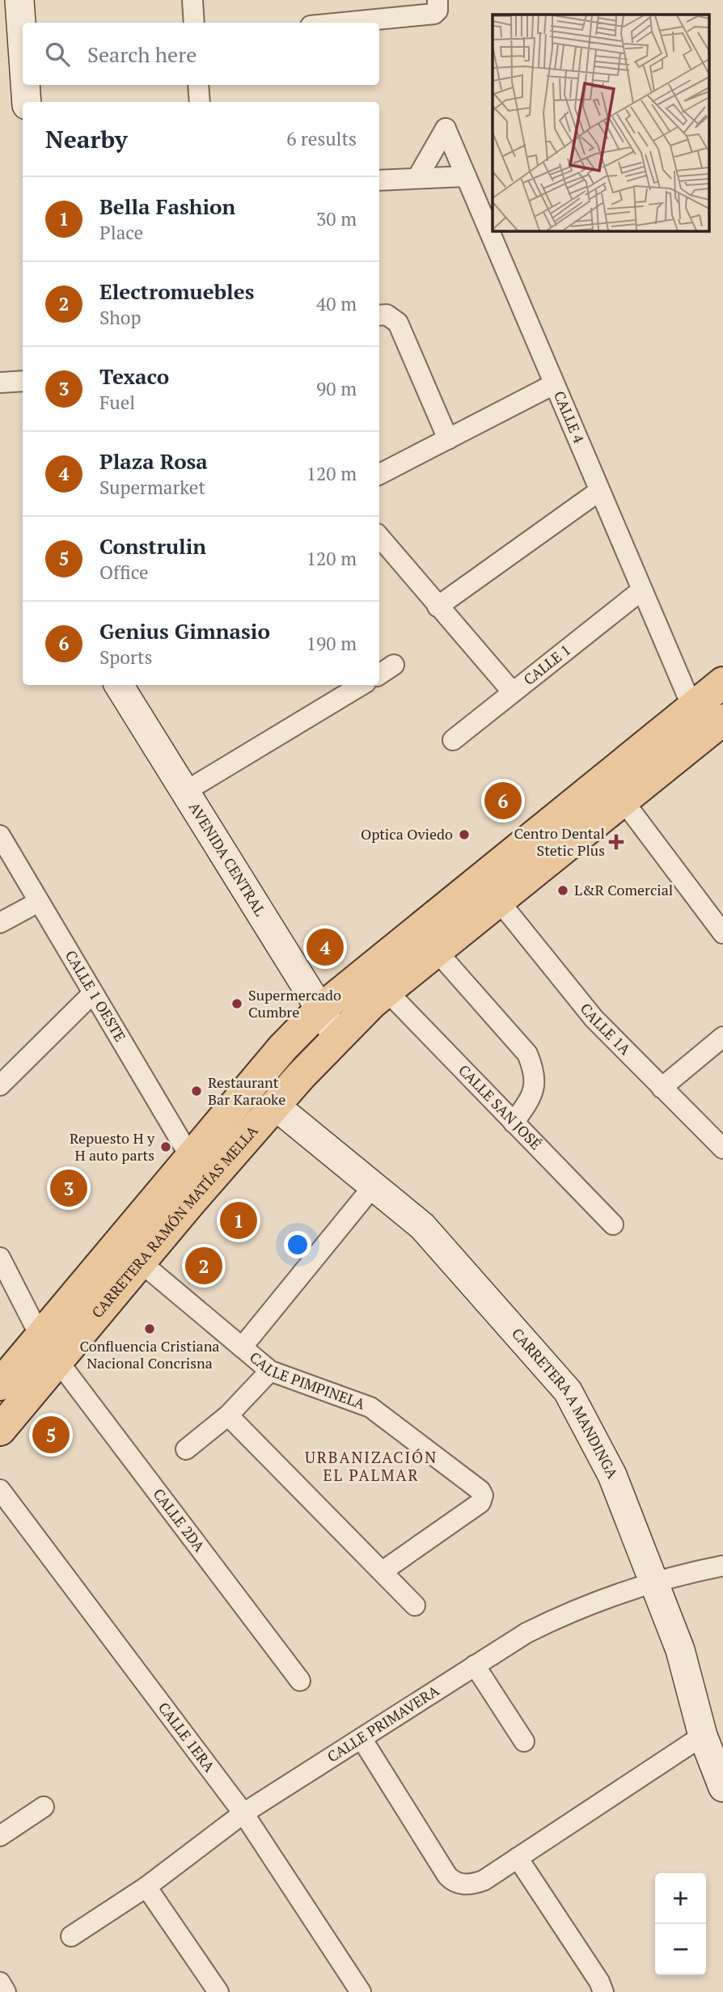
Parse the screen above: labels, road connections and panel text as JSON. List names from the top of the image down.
{
  "streets": {
    "main road": ["CARRETERA RAMÓN MATÍAS MELLA"],
    "street": [
      "CALLE 4",
      "CALLE 1",
      "AVENIDA CENTRAL",
      "CALLE 1 OESTE",
      "CALLE 1A",
      "CALLE SAN JOSÉ",
      "CALLE PIMPINELA",
      "CARRETERA A MANDINGA",
      "CALLE 2DA",
      "CALLE PRIMAVERA",
      "CALLE 1ERA"
    ]
  },
  "crossings": [
    ["CALLE 4", "CALLE 1"],
    ["CALLE 4", "CARRETERA RAMÓN MATÍAS MELLA"],
    ["AVENIDA CENTRAL", "CARRETERA RAMÓN MATÍAS MELLA"],
    ["CALLE 1 OESTE", "CARRETERA RAMÓN MATÍAS MELLA"],
    ["CALLE 1A", "CARRETERA RAMÓN MATÍAS MELLA"],
    ["CALLE SAN JOSÉ", "CARRETERA RAMÓN MATÍAS MELLA"],
    ["CARRETERA RAMÓN MATÍAS MELLA", "CALLE PIMPINELA"],
    ["CARRETERA RAMÓN MATÍAS MELLA", "CARRETERA A MANDINGA"],
    ["CARRETERA RAMÓN MATÍAS MELLA", "CALLE 2DA"],
    ["CARRETERA A MANDINGA", "CALLE PRIMAVERA"],
    ["CALLE PRIMAVERA", "CALLE 1ERA"]
  ],
  "districts": ["URBANIZACIÓN EL PALMAR"],
  "places": {
    "other": [
      "Optica Oviedo",
      "L&R Comercial",
      "Supermercado Cumbre",
      "Restaurant Bar Karaoke",
      "Repuesto H y H auto parts",
      "Confluencia Cristiana Nacional Concrisna"
    ],
    "health": ["Centro Dental Stetic Plus"]
  },
  "page": {
    "search": "Search here",
    "heading": ["Nearby", "6 results"],
    "list": [
      {
        "mark": "1",
        "name": "Bella Fashion",
        "note": "Place",
        "value": "30 m"
      },
      {
        "mark": "2",
        "name": "Electromuebles",
        "note": "Shop",
        "value": "40 m"
      },
      {
        "mark": "3",
        "name": "Texaco",
        "note": "Fuel",
        "value": "90 m"
      },
      {
        "mark": "4",
        "name": "Plaza Rosa",
        "note": "Supermarket",
        "value": "120 m"
      },
      {
        "mark": "5",
        "name": "Construlin",
        "note": "Office",
        "value": "120 m"
      },
      {
        "mark": "6",
        "name": "Genius Gimnasio",
        "note": "Sports",
        "value": "190 m"
      }
    ],
    "pins": [
      "6",
      "4",
      "3",
      "1",
      "2",
      "5"
    ],
    "map_buttons": ["+", "−"]
  }
}
